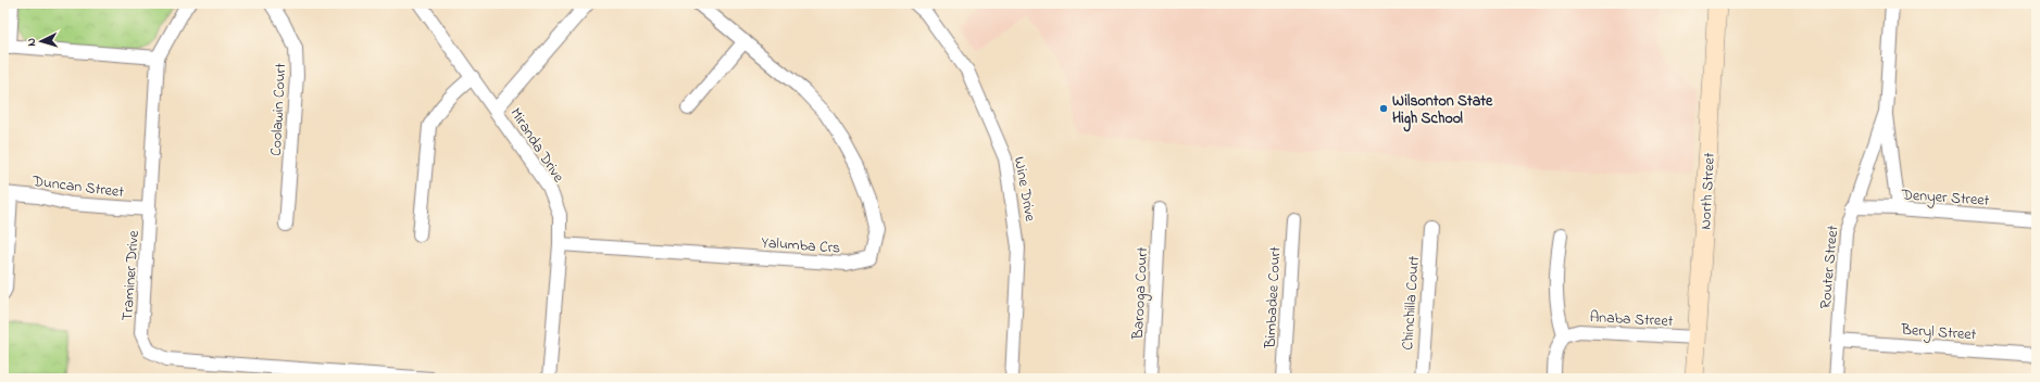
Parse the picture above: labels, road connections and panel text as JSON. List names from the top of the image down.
{
  "streets": {
    "street": [
      "Coolawin Court",
      "Miranda Drive",
      "Duncan Street",
      "Wine Drive",
      "North Street",
      "Denyer Street",
      "Yalumba Crs",
      "Router Street",
      "Traminer Drive",
      "Barooga Court",
      "Bimbadee Court",
      "Chinchilla Court",
      "Anaba Street",
      "Beryl Street"
    ]
  },
  "crossings": [
    ["Miranda Drive", "Yalumba Crs"],
    ["Duncan Street", "Traminer Drive"],
    ["North Street", "Anaba Street"],
    ["Denyer Street", "Router Street"],
    ["Router Street", "Beryl Street"]
  ],
  "places": ["Wilsonton State High School"],
  "north": "left"
}
